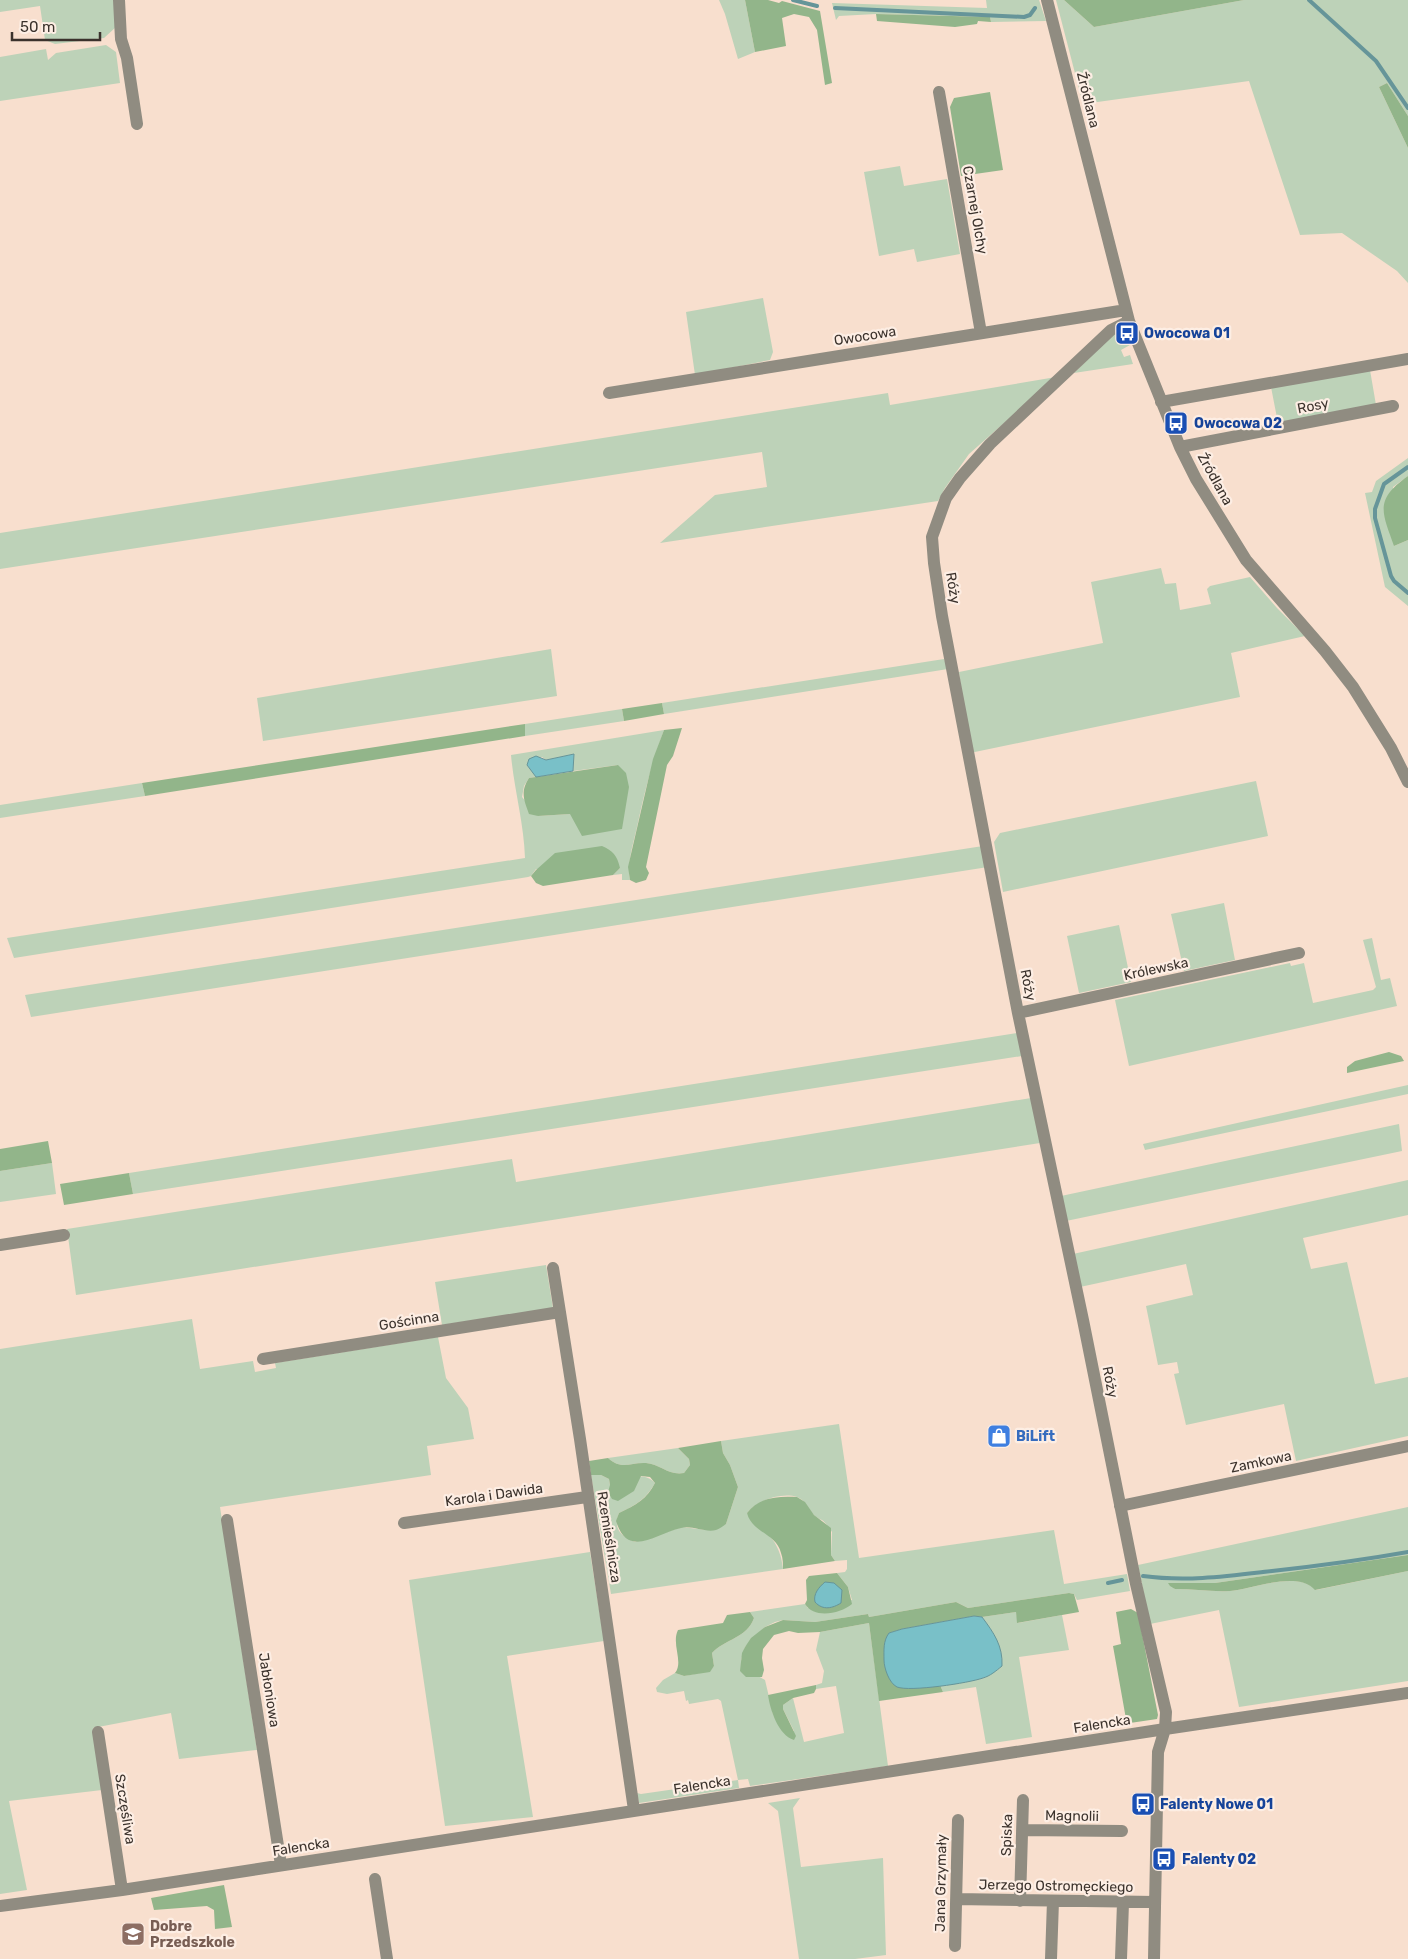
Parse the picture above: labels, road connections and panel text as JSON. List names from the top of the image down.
{
  "streets": {
    "street": [
      "Źródlana",
      "Czarnej Olchy",
      "Owocowa",
      "Rosy",
      "Róży",
      "Królewska",
      "Gościnna",
      "Zamkowa",
      "Karola i Dawida",
      "Rzemieślnicza",
      "Jabłoniowa",
      "Falencka",
      "Szczęśliwa",
      "Magnolii",
      "Spiska",
      "Jana Grzymały",
      "Jerzego Ostromęckiego"
    ]
  },
  "crossings": [
    ["Źródlana", "Owocowa"],
    ["Źródlana", "Rosy"],
    ["Źródlana", "Róży"],
    ["Czarnej Olchy", "Owocowa"],
    ["Owocowa", "Róży"],
    ["Róży", "Królewska"],
    ["Róży", "Zamkowa"],
    ["Róży", "Falencka"],
    ["Róży", "Jerzego Ostromęckiego"],
    ["Gościnna", "Rzemieślnicza"],
    ["Karola i Dawida", "Rzemieślnicza"],
    ["Rzemieślnicza", "Falencka"],
    ["Jabłoniowa", "Falencka"],
    ["Falencka", "Szczęśliwa"],
    ["Magnolii", "Spiska"],
    ["Spiska", "Jerzego Ostromęckiego"],
    ["Jana Grzymały", "Jerzego Ostromęckiego"]
  ],
  "places": {
    "bus stop": [
      "Owocowa 01",
      "Owocowa 02",
      "Falenty Nowe 01",
      "Falenty 02"
    ],
    "shop": ["BiLift"],
    "school or university": ["Dobre Przedszkole"]
  },
  "scale_bar": "50 m"
}
